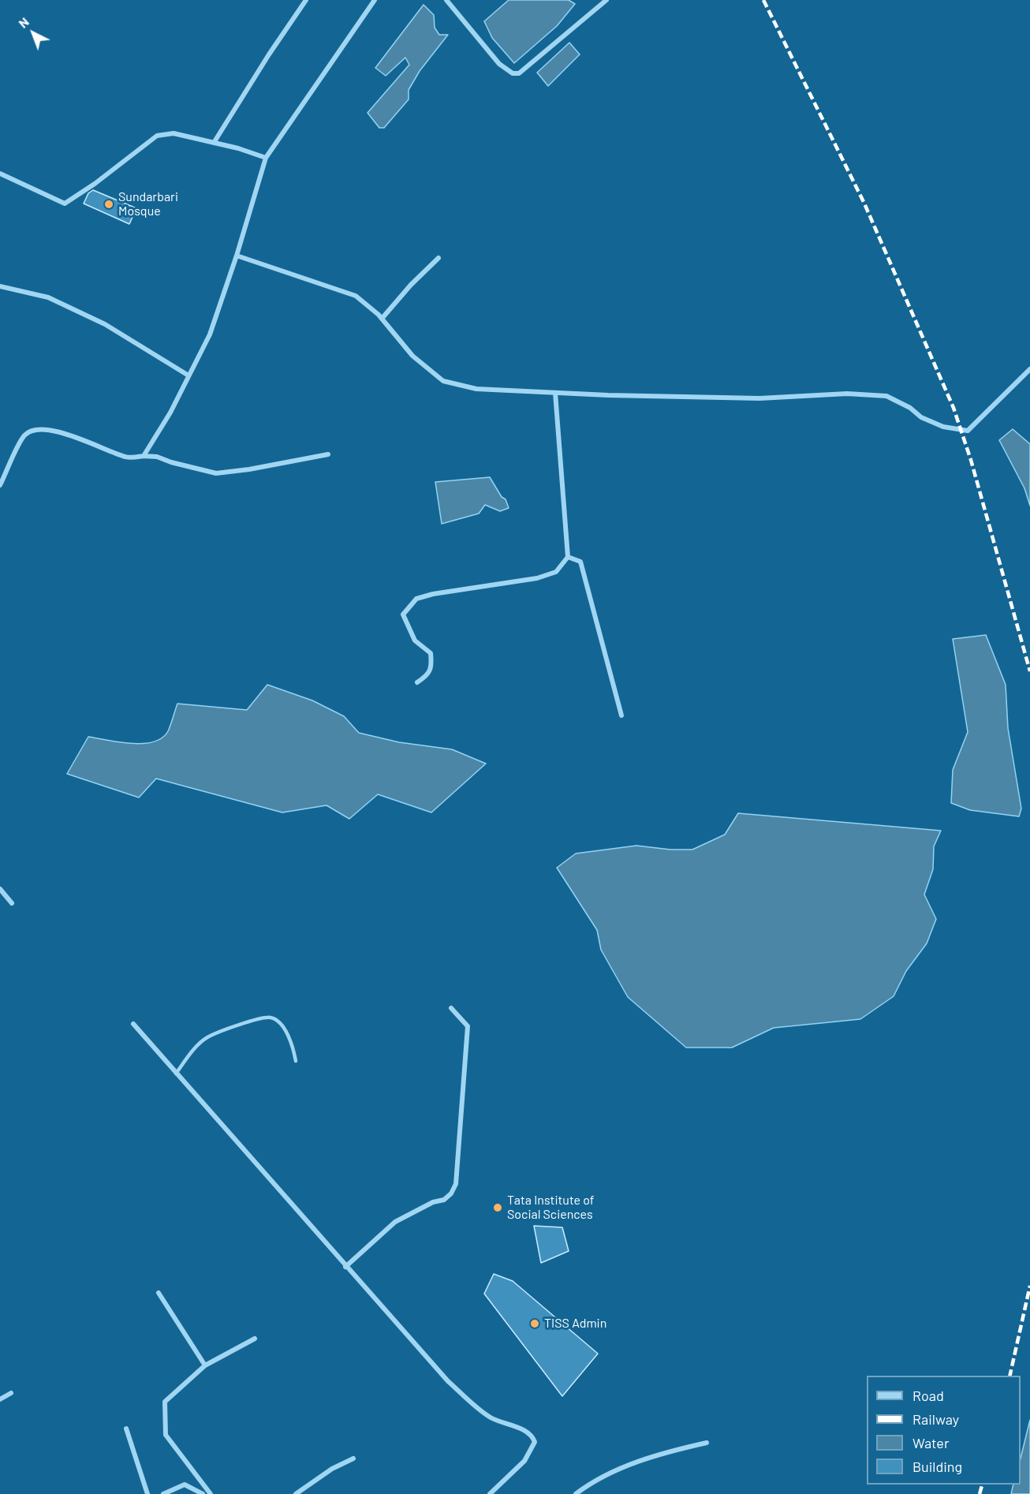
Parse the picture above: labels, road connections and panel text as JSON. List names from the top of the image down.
{
  "places": ["Sundarbari Mosque", "Tata Institute of Social Sciences", "TISS Admin"],
  "legend": [
    "Road",
    "Railway",
    "Water",
    "Building"
  ],
  "north": "top left"
}
